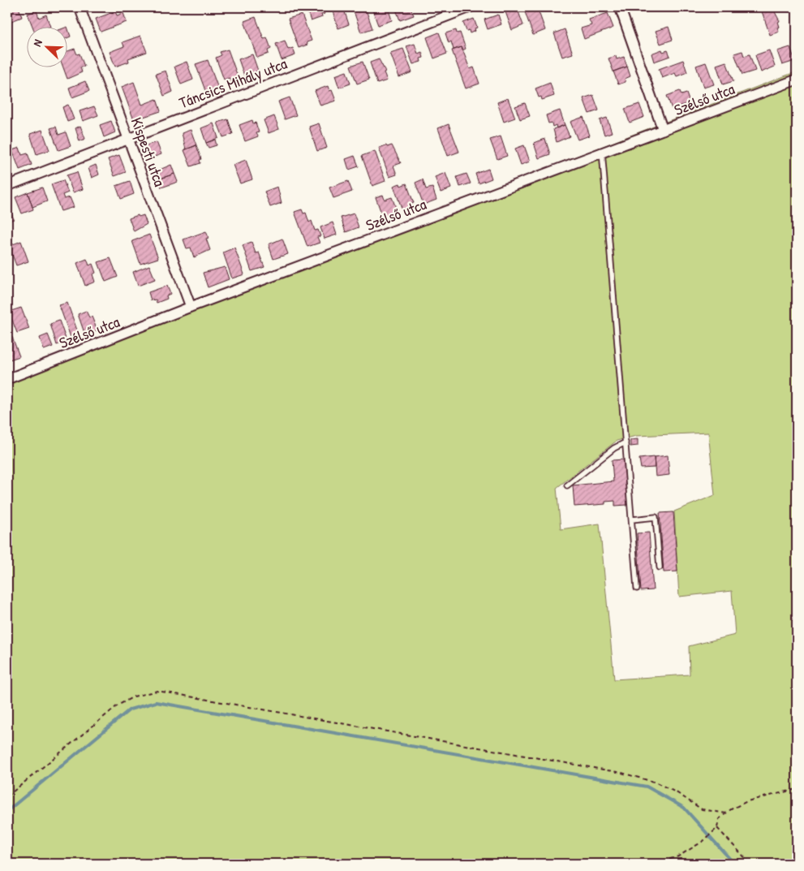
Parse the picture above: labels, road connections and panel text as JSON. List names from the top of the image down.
{
  "streets": {
    "street": ["Táncsics Mihály utca", "Szélső utca", "Kispesti utca"]
  },
  "crossings": [
    ["Táncsics Mihály utca", "Kispesti utca"],
    ["Szélső utca", "Kispesti utca"]
  ],
  "north": "top left"
}
